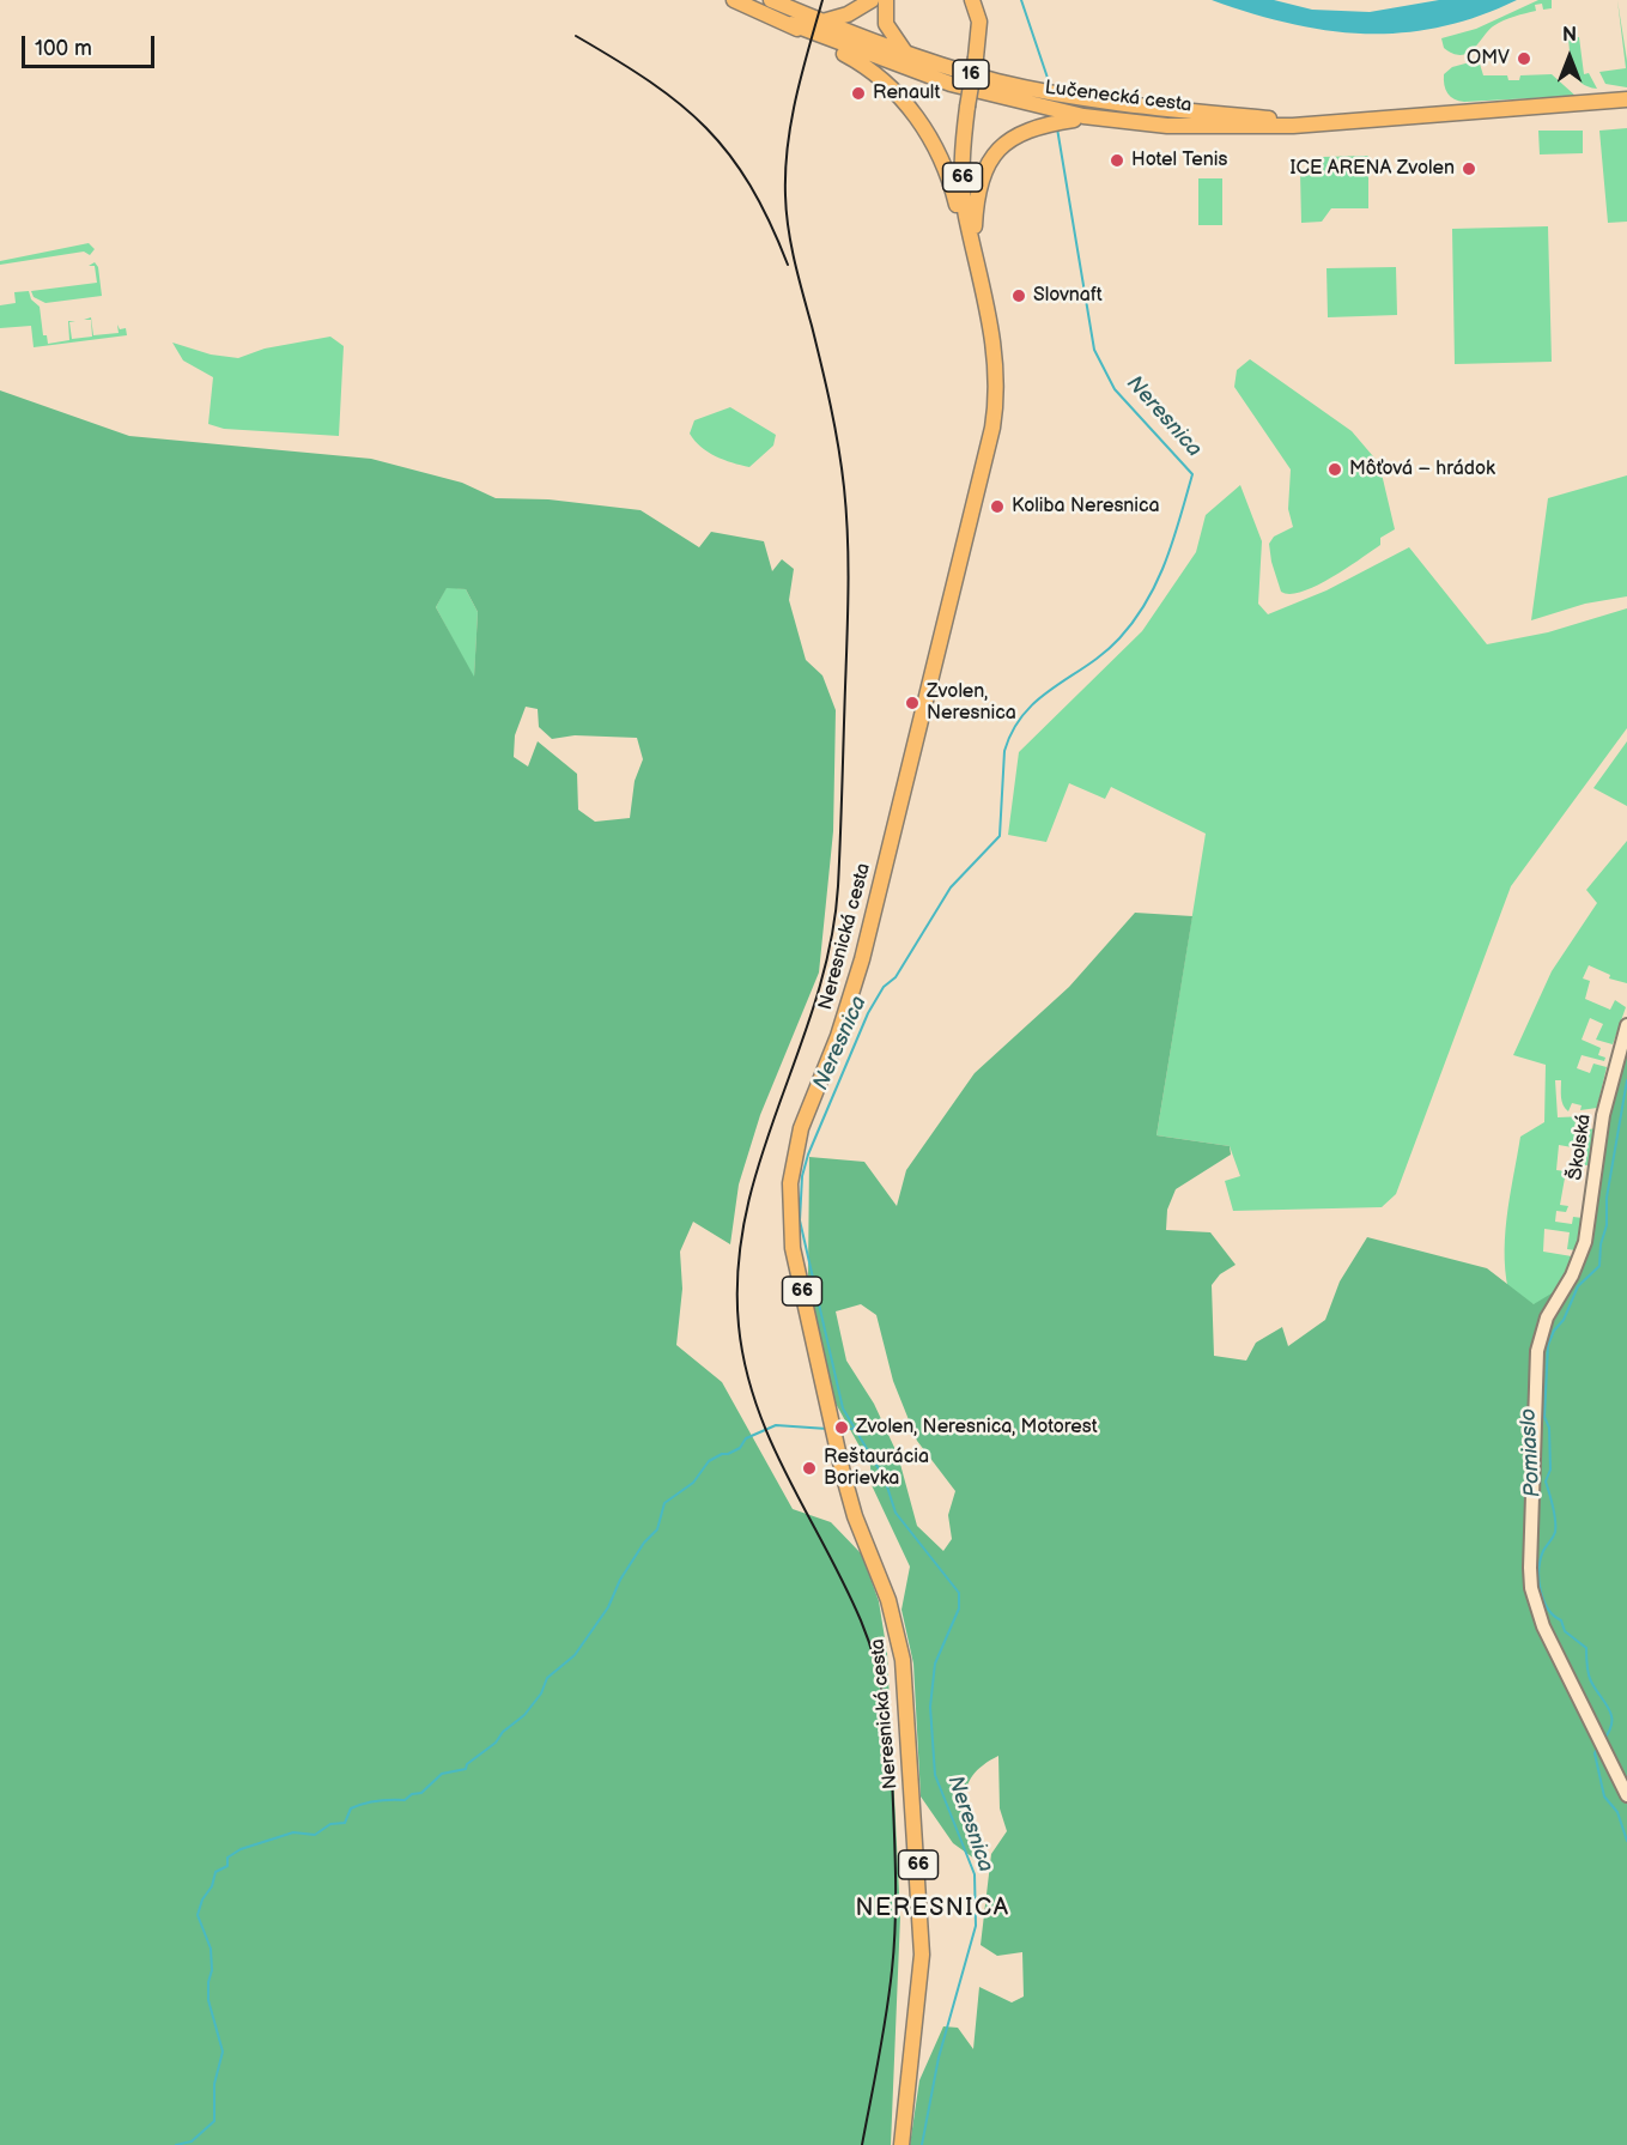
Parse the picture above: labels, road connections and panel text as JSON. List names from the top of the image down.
{
  "streets": {
    "main road": [
      "16",
      "Lučenecká cesta",
      "66",
      "Neresnická cesta"
    ],
    "street": ["Školská"]
  },
  "crossings": [
    ["16", "Lučenecká cesta"],
    ["66", "Neresnická cesta"]
  ],
  "districts": ["NERESNICA"],
  "water": ["Neresnica", "Pomiaslo"],
  "places": [
    "OMV",
    "Renault",
    "Hotel Tenis",
    "ICE ARENA Zvolen",
    "Slovnaft",
    "Môťová – hrádok",
    "Koliba Neresnica",
    "Zvolen, Neresnica",
    "Zvolen, Neresnica, Motorest",
    "Reštaurácia Borievka"
  ],
  "scale_bar": "100 m",
  "north": "top"
}
